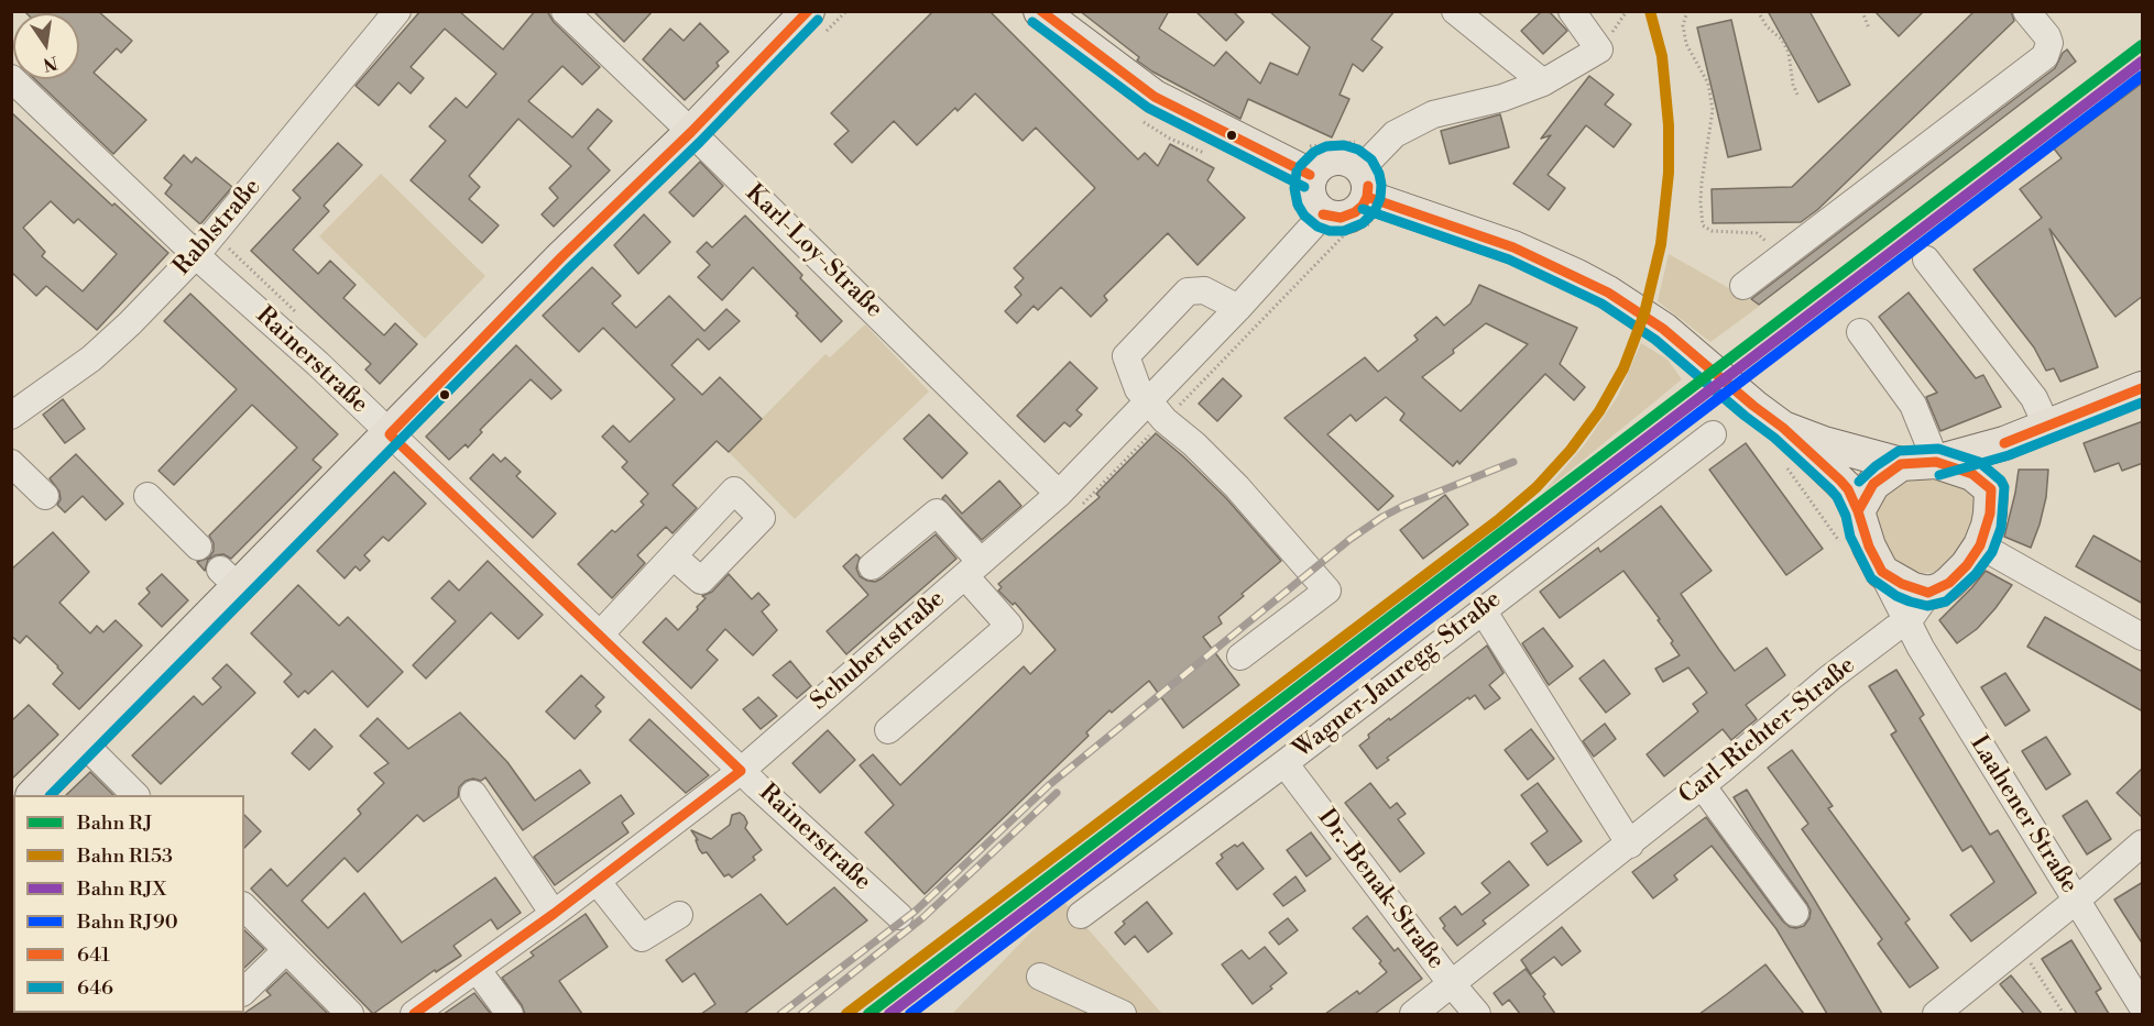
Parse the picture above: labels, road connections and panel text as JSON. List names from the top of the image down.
{
  "streets": {
    "street": [
      "Rablstraße",
      "Karl-Loy-Straße",
      "Rainerstraße",
      "Schubertstraße",
      "Wagner-Jauregg-Straße",
      "Carl-Richter-Straße",
      "Laahener Straße",
      "Dr.-Benak-Straße"
    ]
  },
  "crossings": [
    ["Rablstraße", "Rainerstraße"],
    ["Karl-Loy-Straße", "Schubertstraße"],
    ["Rainerstraße", "Schubertstraße"],
    ["Wagner-Jauregg-Straße", "Dr.-Benak-Straße"],
    ["Carl-Richter-Straße", "Laahener Straße"],
    ["Carl-Richter-Straße", "Dr.-Benak-Straße"]
  ],
  "lines": [
    "rail line R153",
    "transit line 641",
    "transit line 646",
    "rail line RJ",
    "rail line RJX",
    "rail line RJ90"
  ],
  "legend": [
    "Bahn RJ",
    "Bahn R153",
    "Bahn RJX",
    "Bahn RJ90",
    "641",
    "646"
  ],
  "north": "bottom"
}
